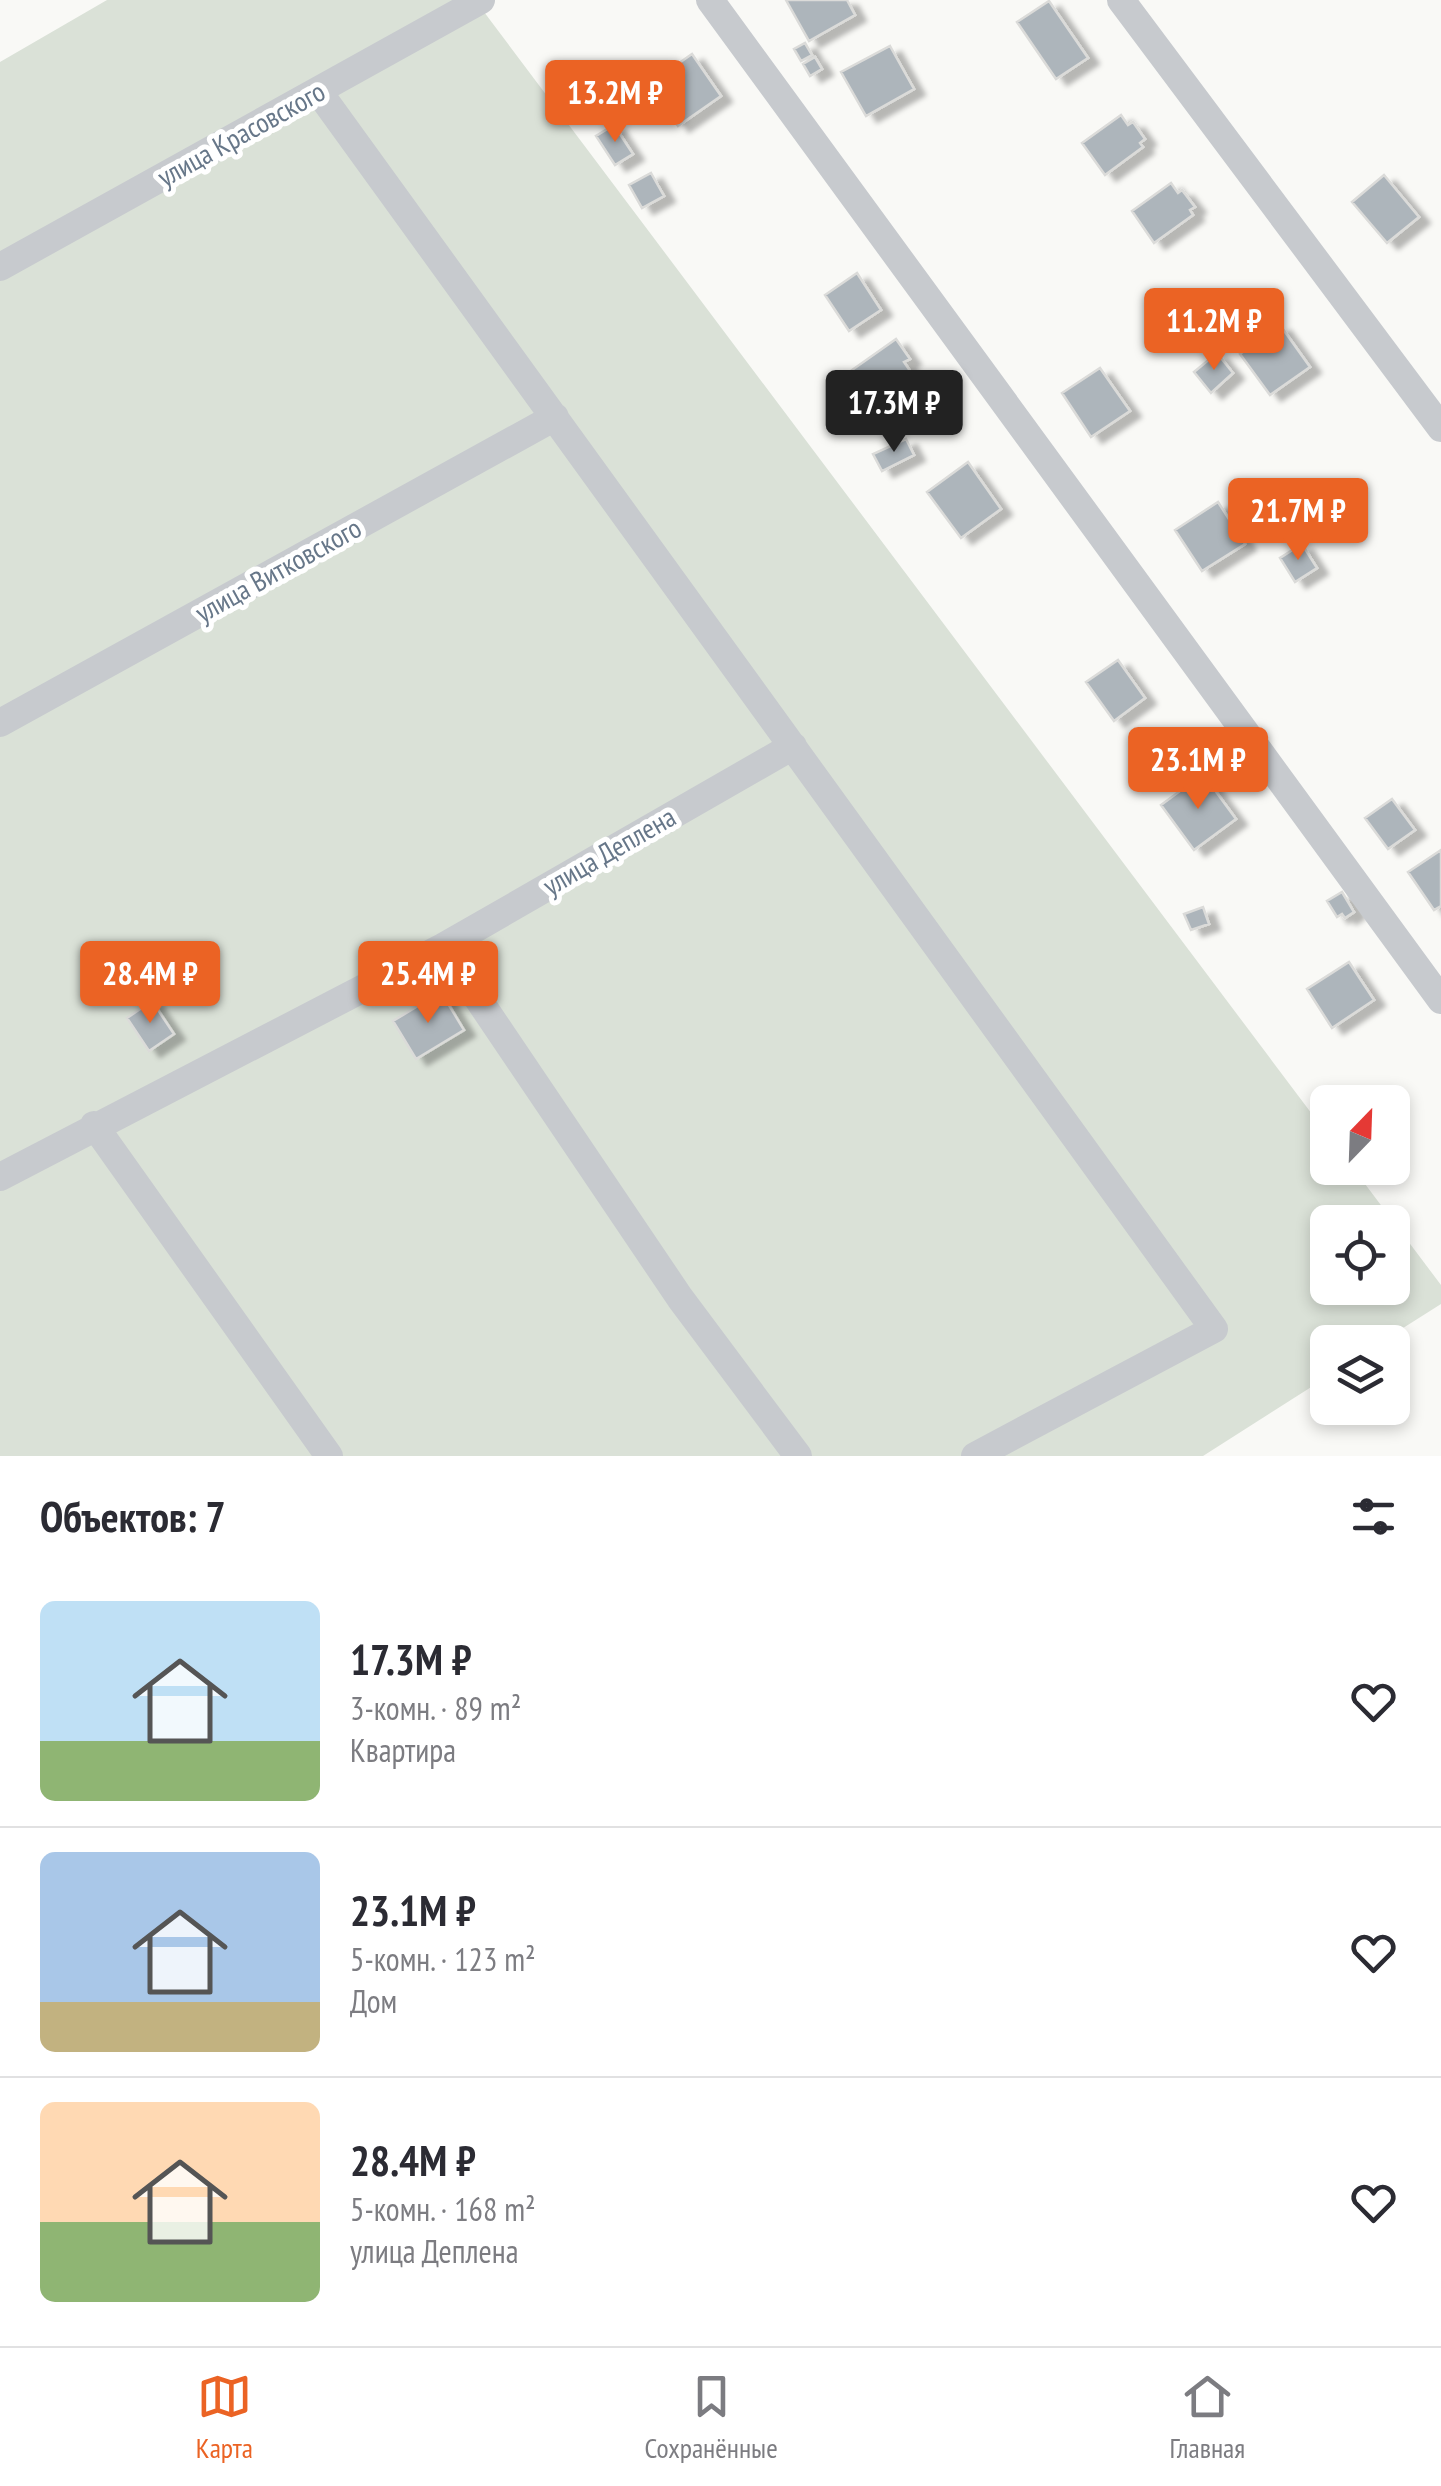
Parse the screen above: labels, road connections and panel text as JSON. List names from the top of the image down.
{
  "streets": {
    "street": ["улица Красовского", "улица Витковского", "улица Деплена"]
  },
  "north": "top right",
  "page": {
    "price": [
      "13.2M ₽",
      "11.2M ₽",
      "17.3M ₽",
      "21.7M ₽",
      "23.1M ₽",
      "28.4M ₽",
      "25.4M ₽"
    ],
    "heading": "Объектов: 7",
    "list": [
      {
        "name": "17.3M ₽",
        "note": "3-комн. · 89 m² · Квартира"
      },
      {
        "name": "23.1M ₽",
        "note": "5-комн. · 123 m² · Дом"
      },
      {
        "name": "28.4M ₽",
        "note": "5-комн. · 168 m² · улица Деплена"
      }
    ],
    "tabs": ["Карта", "Сохранённые", "Главная"]
  }
}
